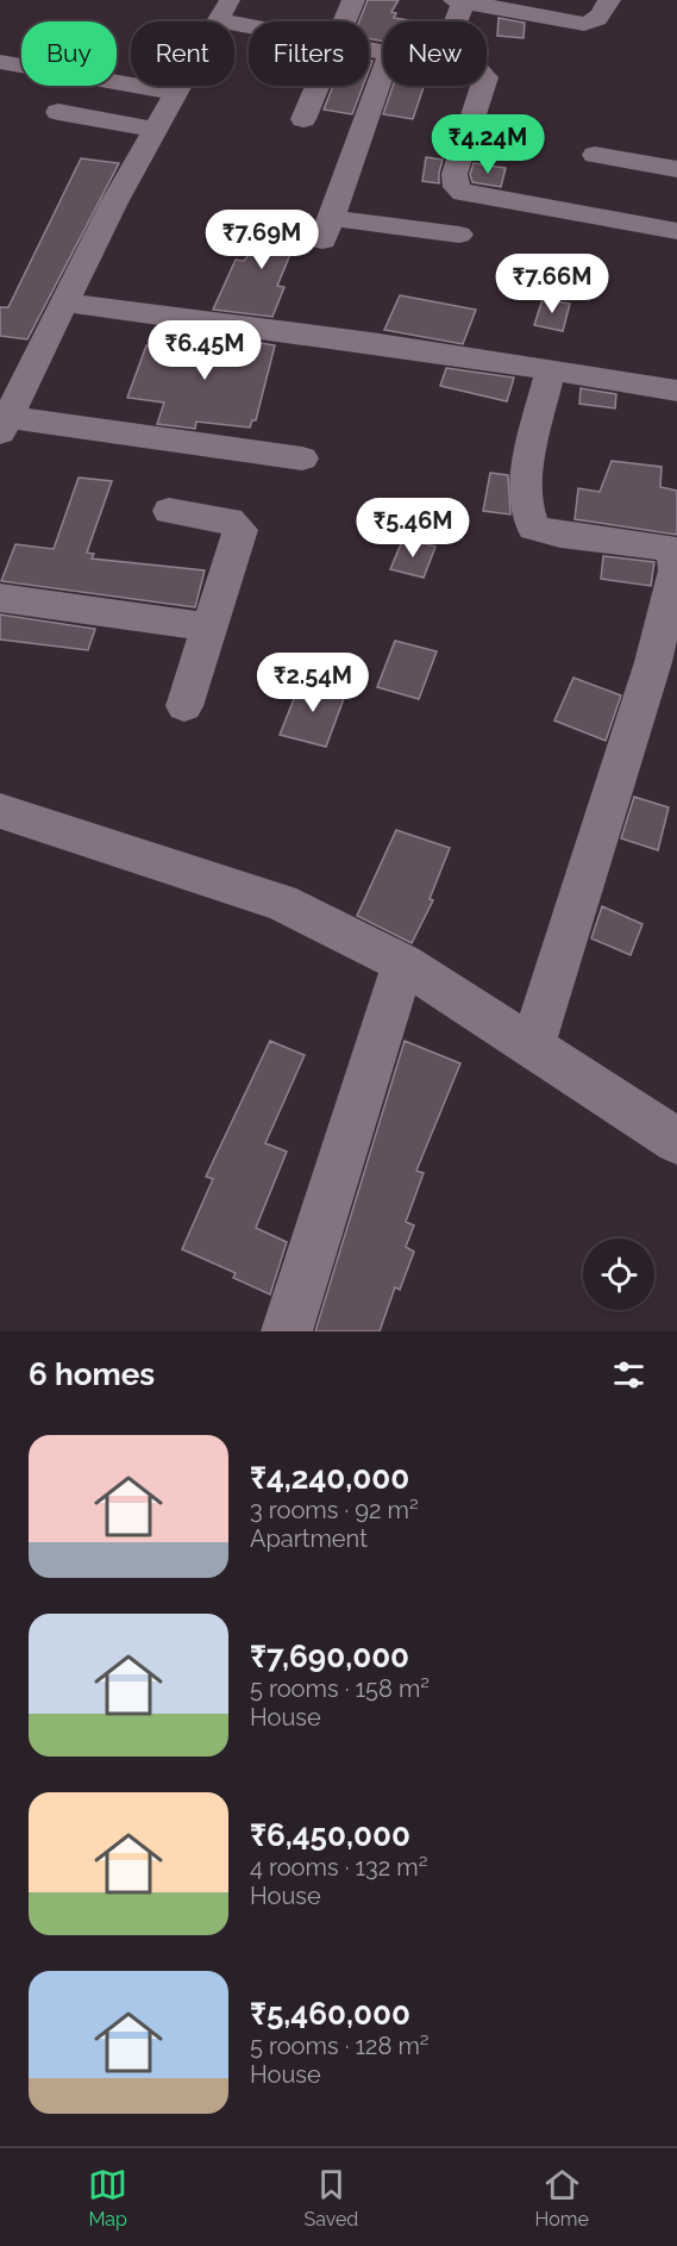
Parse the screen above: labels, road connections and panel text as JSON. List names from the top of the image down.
{
  "page": {
    "chip": [
      "Buy",
      "Rent",
      "Filters",
      "New"
    ],
    "price": [
      "₹4.24M",
      "₹7.69M",
      "₹7.66M",
      "₹6.45M",
      "₹5.46M",
      "₹2.54M"
    ],
    "heading": "6 homes",
    "list": [
      {
        "name": "₹4,240,000",
        "note": "3 rooms · 92 m² · Apartment"
      },
      {
        "name": "₹7,690,000",
        "note": "5 rooms · 158 m² · House"
      },
      {
        "name": "₹6,450,000",
        "note": "4 rooms · 132 m² · House"
      },
      {
        "name": "₹5,460,000",
        "note": "5 rooms · 128 m² · House"
      }
    ],
    "tabs": ["Map", "Saved", "Home"]
  }
}
